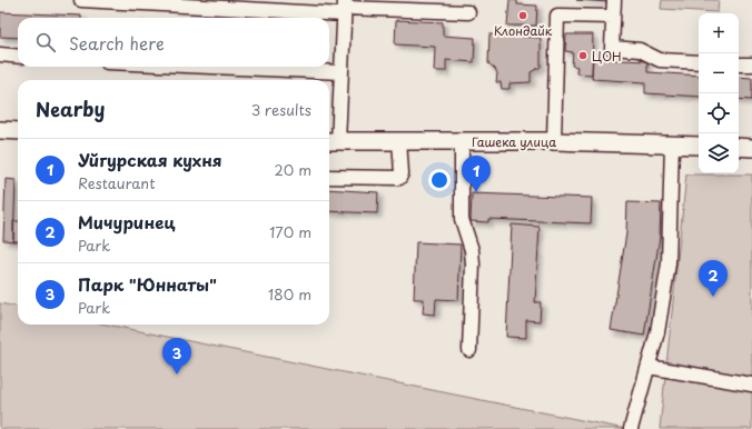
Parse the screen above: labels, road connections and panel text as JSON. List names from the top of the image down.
{
  "streets": {
    "main road": ["Гашека улица"]
  },
  "places": ["Клондайк", "ЦОН"],
  "page": {
    "map_buttons": ["+", "−"],
    "search": "Search here",
    "heading": ["Nearby", "3 results"],
    "list": [
      {
        "mark": "1",
        "name": "Уйгурская кухня",
        "note": "Restaurant",
        "value": "20 m"
      },
      {
        "mark": "2",
        "name": "Мичуринец",
        "note": "Park",
        "value": "170 m"
      },
      {
        "mark": "3",
        "name": "Парк \"Юннаты\"",
        "note": "Park",
        "value": "180 m"
      }
    ],
    "pins": ["1", "2", "3"]
  }
}
